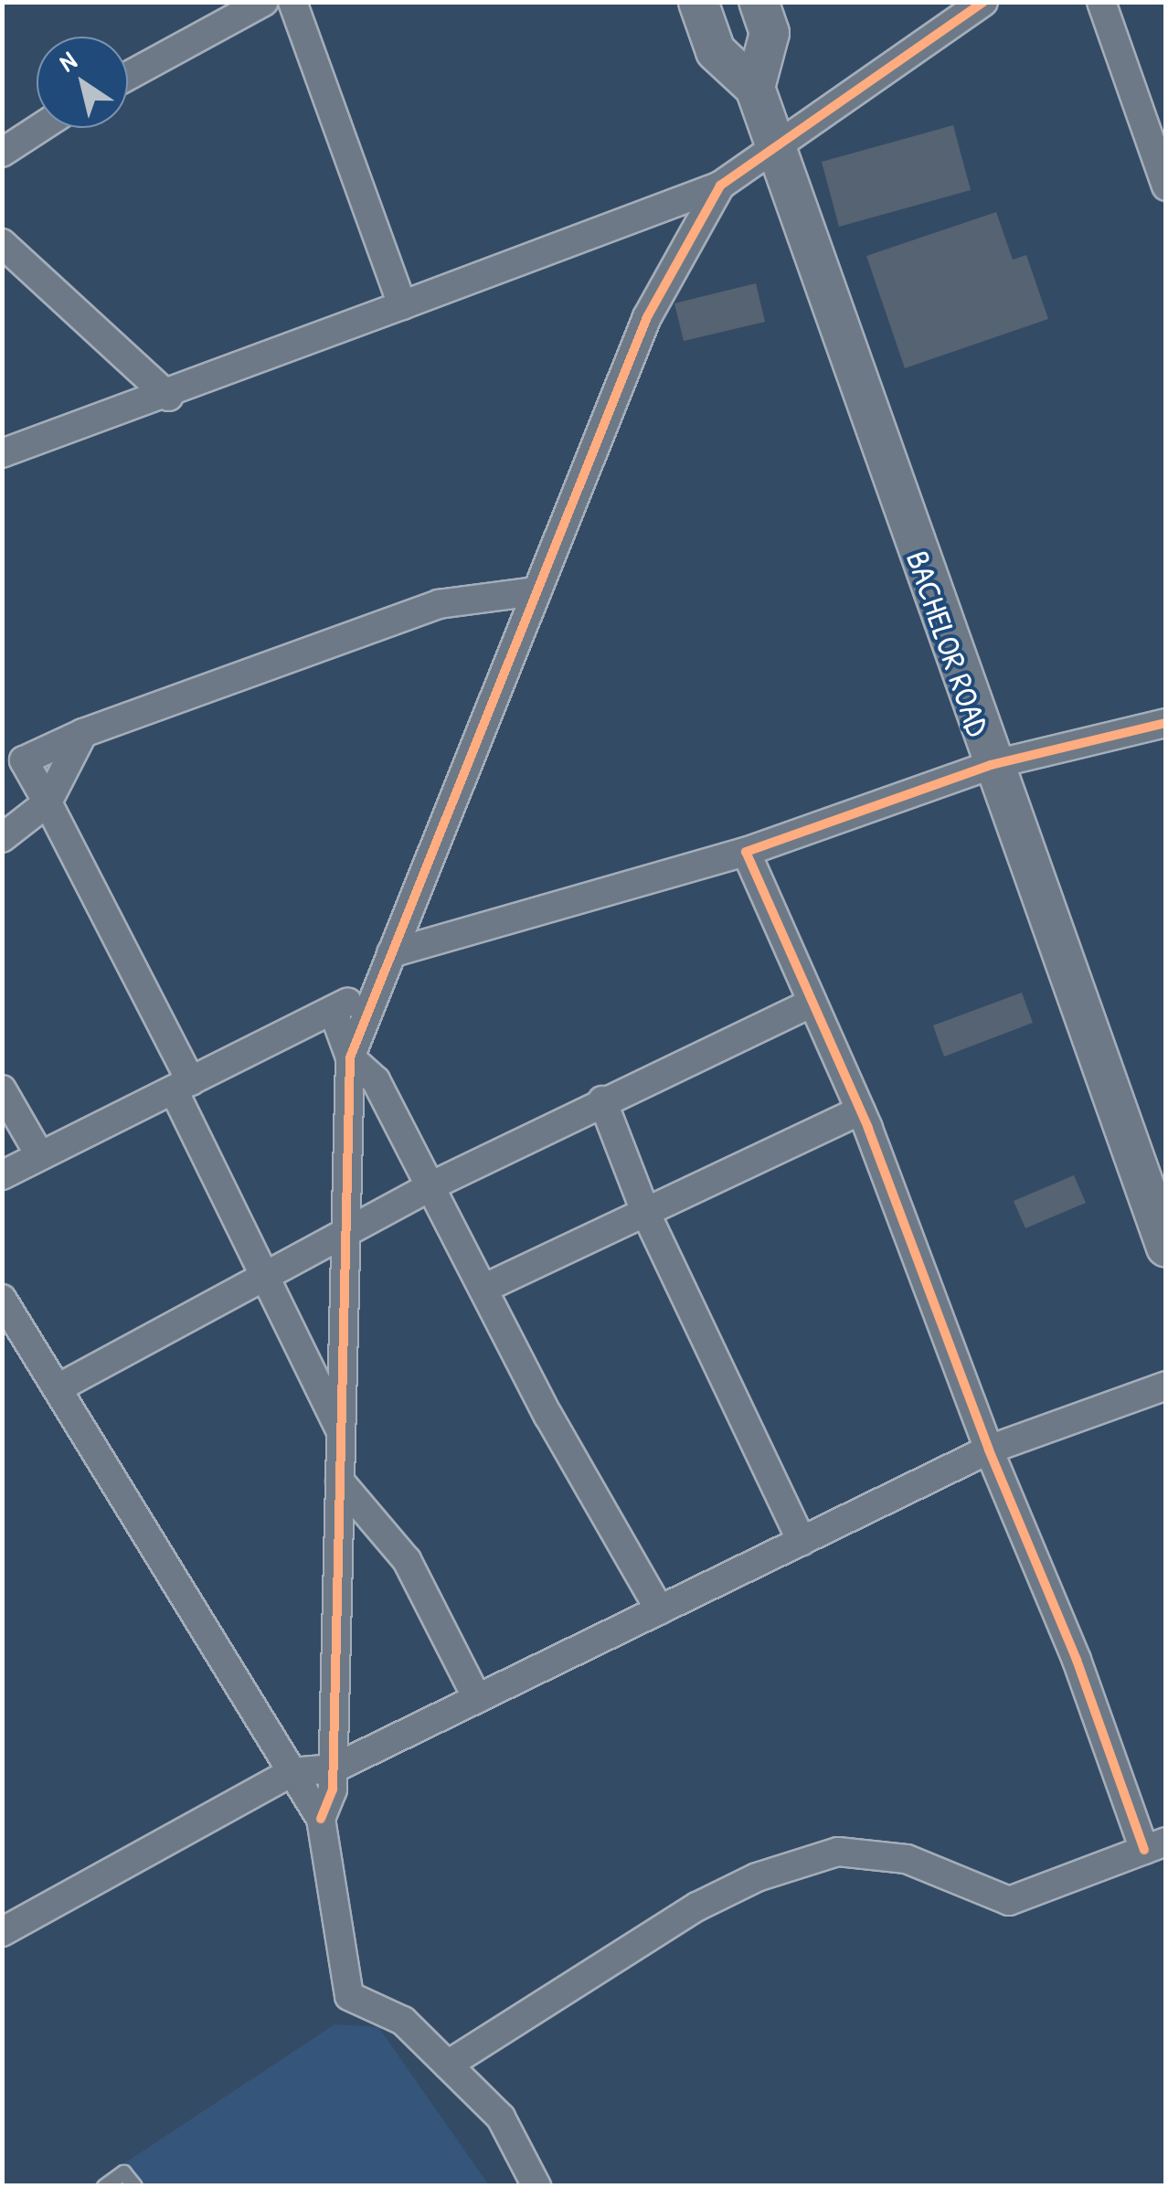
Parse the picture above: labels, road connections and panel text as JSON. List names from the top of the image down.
{
  "streets": {
    "main road": ["BACHELOR ROAD"]
  },
  "north": "top left"
}
